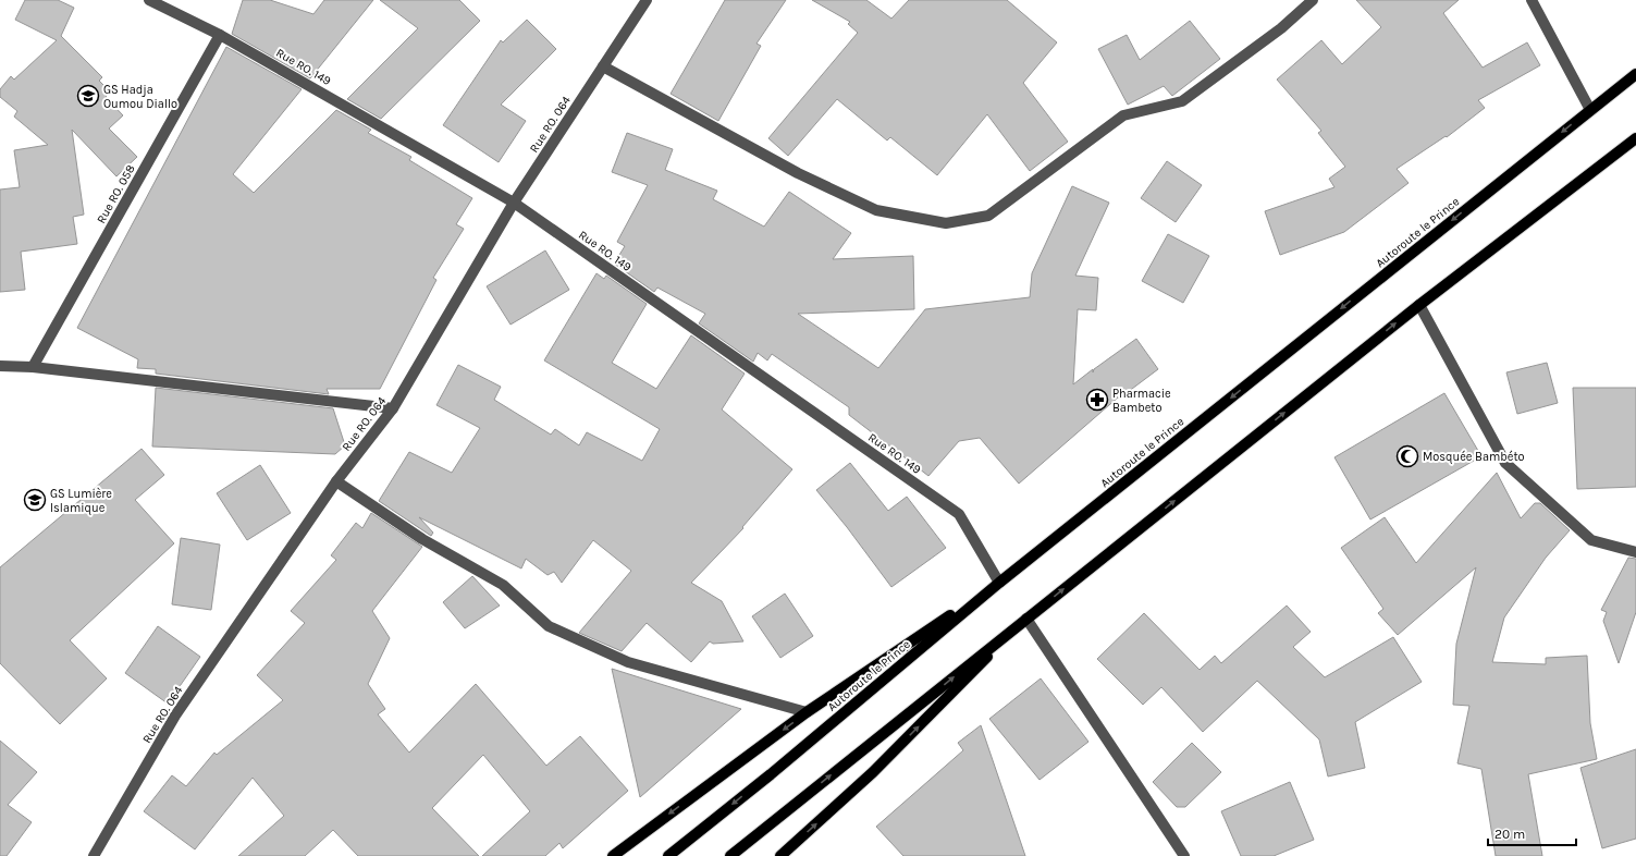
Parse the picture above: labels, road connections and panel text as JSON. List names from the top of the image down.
{
  "streets": {
    "main road": ["Autoroute le Prince"],
    "street": ["Rue RO. 149", "Rue RO. 064", "Rue RO. 058"]
  },
  "crossings": [
    ["Rue RO. 149", "Rue RO. 064"],
    ["Rue RO. 149", "Rue RO. 058"],
    ["Rue RO. 149", "Autoroute le Prince"]
  ],
  "places": {
    "school or university": ["GS Hadja Oumou Diallo", "GS Lumière Islamique"],
    "pharmacy": ["Pharmacie Bambeto"],
    "mosque": ["Mosquée Bambéto"]
  },
  "scale_bar": "20 m"
}
